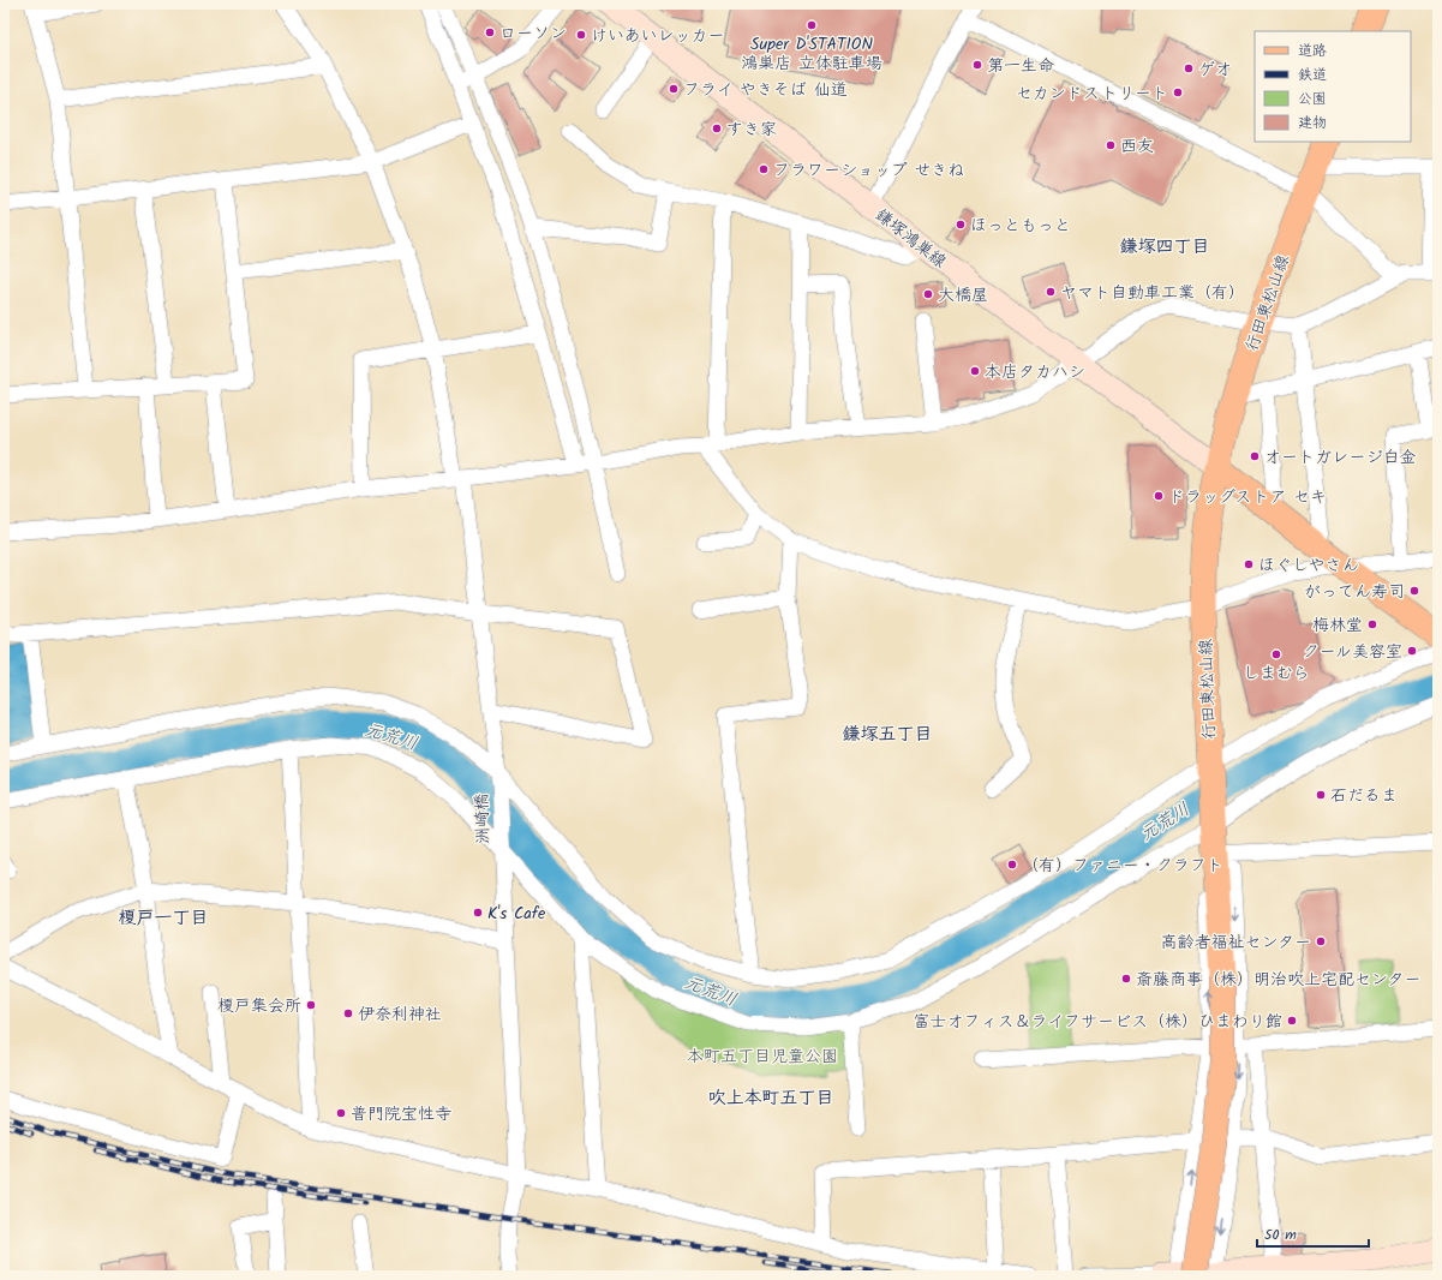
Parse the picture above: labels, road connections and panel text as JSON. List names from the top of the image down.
{
  "streets": {
    "main road": ["鎌塚鴻巣線", "行田東松山線"],
    "street": ["洲崎橋"]
  },
  "crossings": [
    ["鎌塚鴻巣線", "行田東松山線"]
  ],
  "districts": [
    "鎌塚四丁目",
    "鎌塚五丁目",
    "榎戸一丁目",
    "吹上本町五丁目"
  ],
  "water": ["元荒川"],
  "parks": ["本町五丁目児童公園"],
  "places": [
    "Super D'STATION 鴻巣店 立体駐車場",
    "ローソン",
    "けいあいレッカー",
    "第一生命",
    "ゲオ",
    "フライ やきそば 仙道",
    "セカンドストリート",
    "すき家",
    "西友",
    "フラワーショップ せきね",
    "ほっともっと",
    "ヤマト自動車工業（有）",
    "大橋屋",
    "本店タカハシ",
    "オートガレージ白金",
    "ドラッグストア セキ",
    "ほぐしやさん",
    "がってん寿司",
    "梅林堂",
    "クール美容室",
    "しまむら",
    "石だるま",
    "（有）ファニー・クラフト",
    "K's Cafe",
    "高齢者福祉センター",
    "斎藤商事（株）明治吹上宅配センター",
    "榎戸集会所",
    "伊奈利神社",
    "富士オフィス＆ライフサービス（株）ひまわり館",
    "普門院宝性寺"
  ],
  "legend": [
    "道路",
    "鉄道",
    "公園",
    "建物"
  ],
  "scale_bar": "50 m"
}
